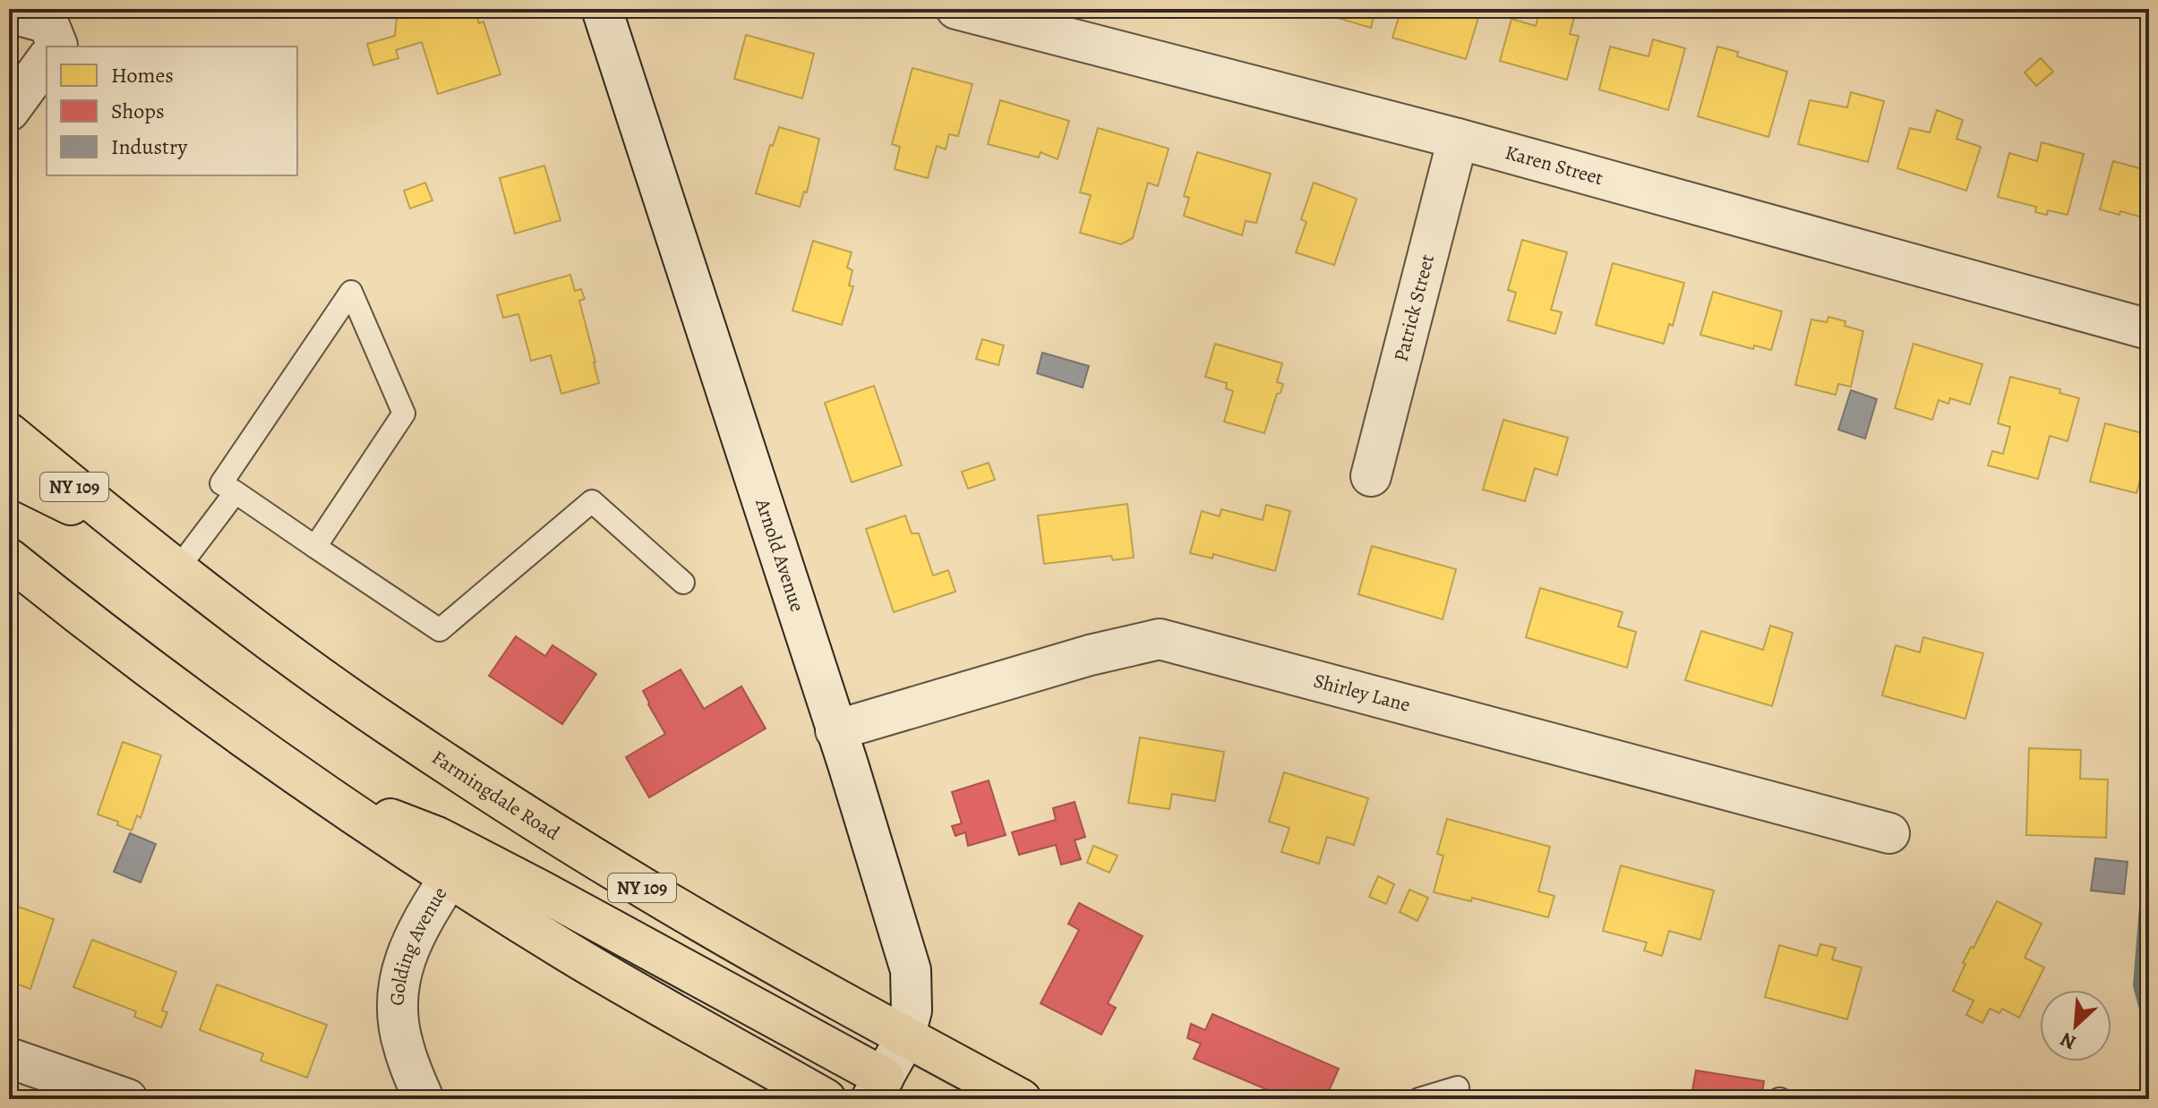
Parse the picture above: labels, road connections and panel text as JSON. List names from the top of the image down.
{
  "streets": {
    "main road": ["NY 109", "Farmingdale Road"],
    "street": [
      "Karen Street",
      "Patrick Street",
      "Arnold Avenue",
      "Shirley Lane",
      "Golding Avenue"
    ]
  },
  "crossings": [
    ["Karen Street", "Patrick Street"],
    ["Arnold Avenue", "Shirley Lane"],
    ["Arnold Avenue", "Farmingdale Road"]
  ],
  "legend": ["Homes", "Shops", "Industry"],
  "north": "bottom left"
}
